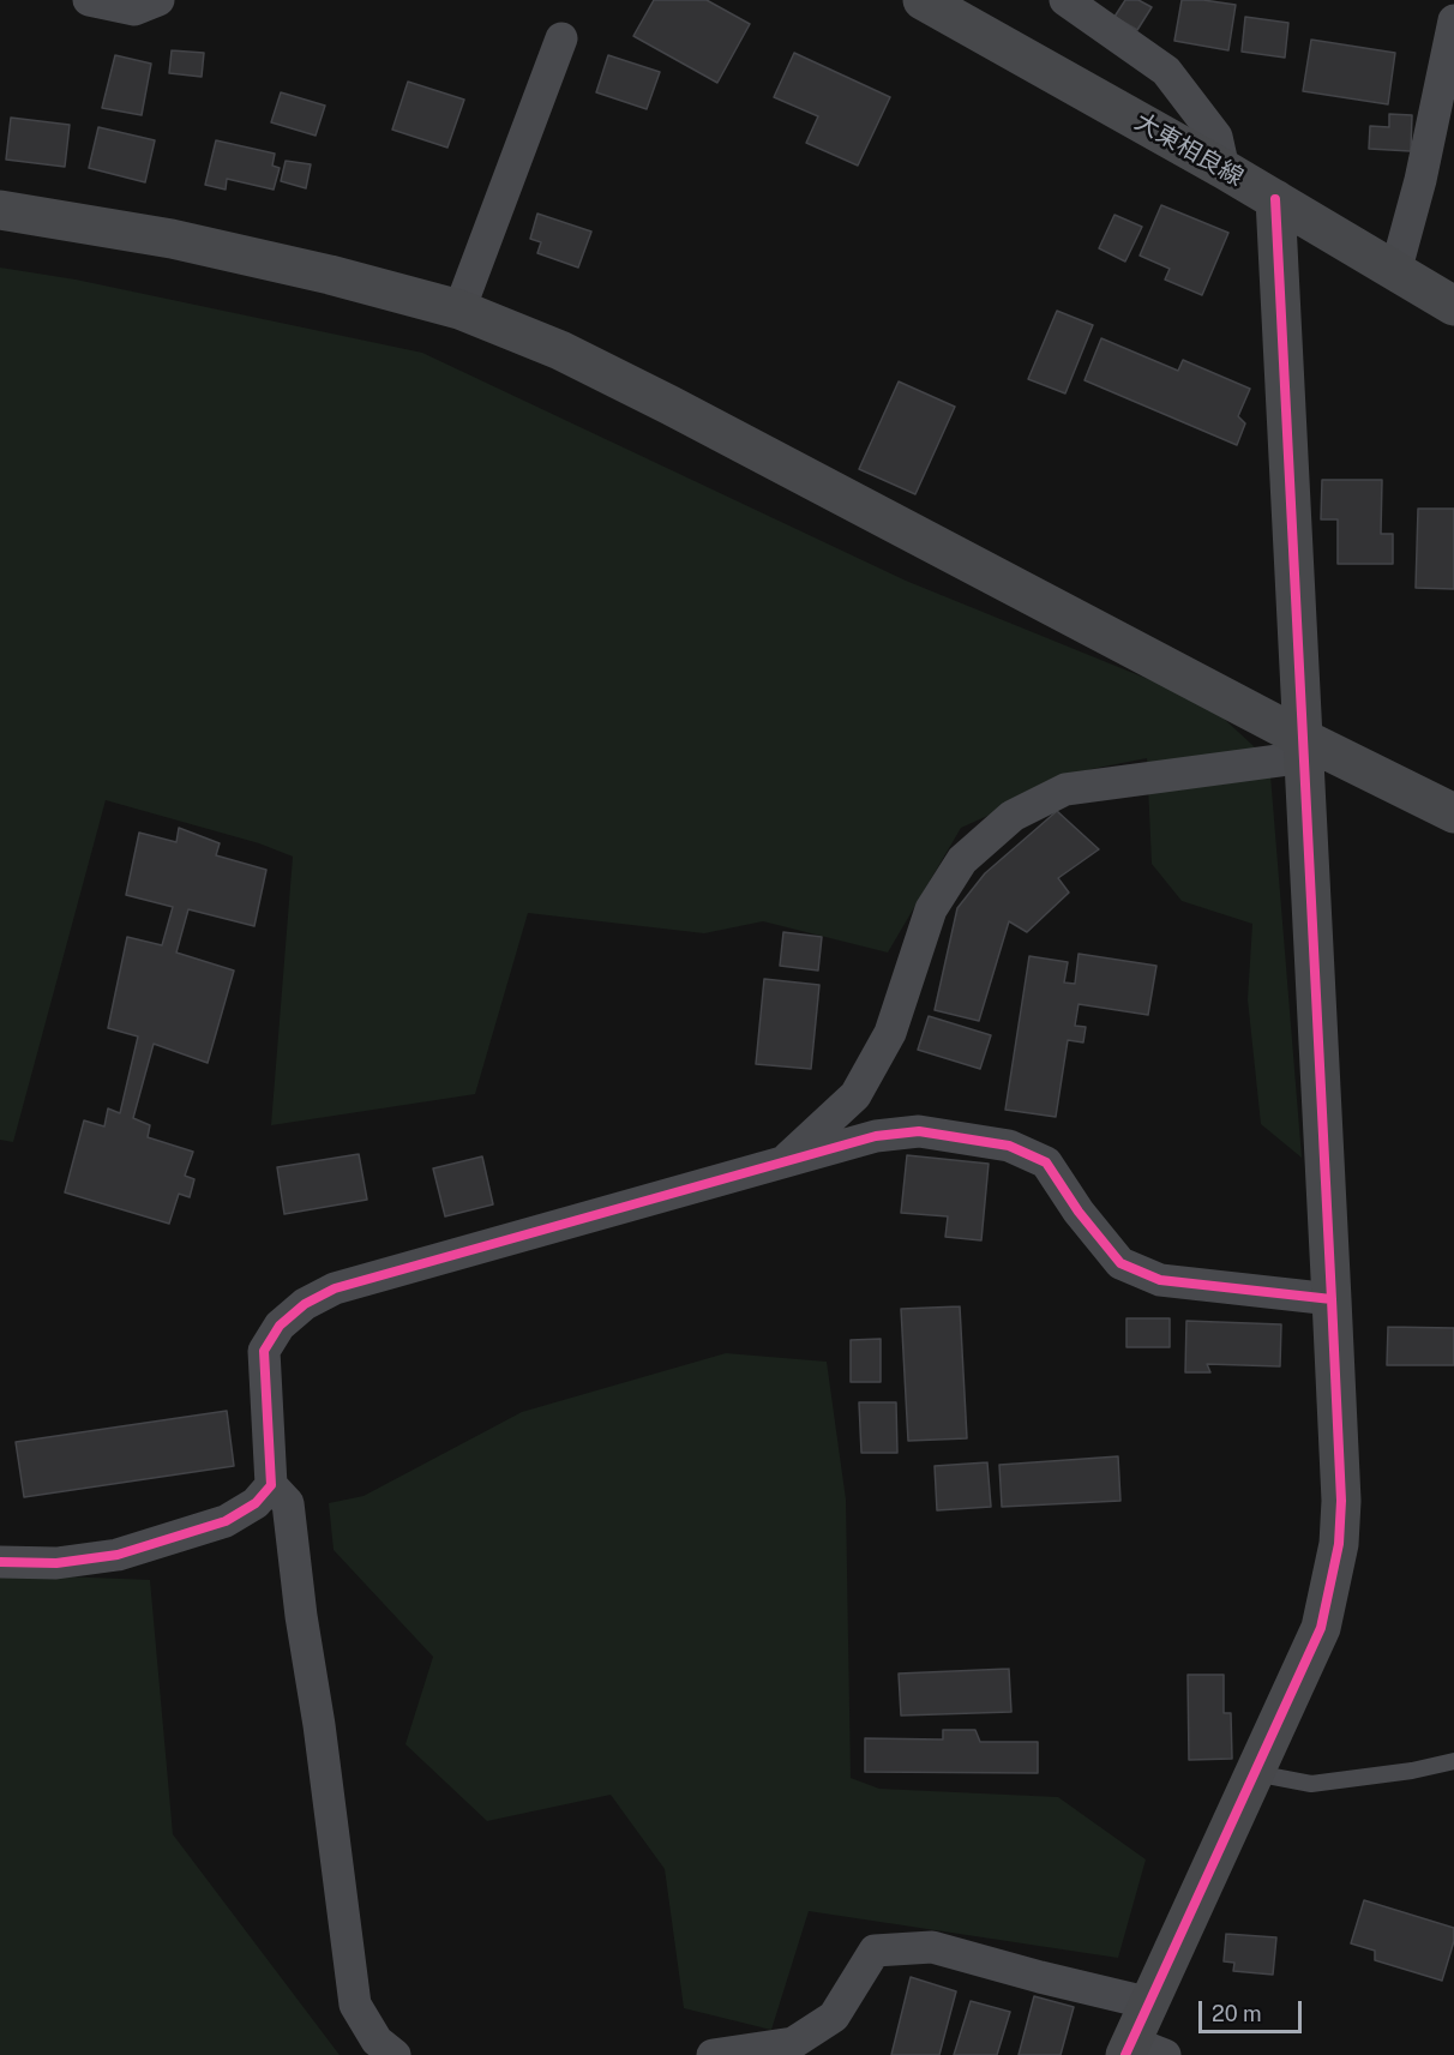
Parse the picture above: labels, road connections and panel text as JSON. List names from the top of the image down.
{
  "streets": {
    "street": ["大東相良線"]
  },
  "scale_bar": "20 m"
}
